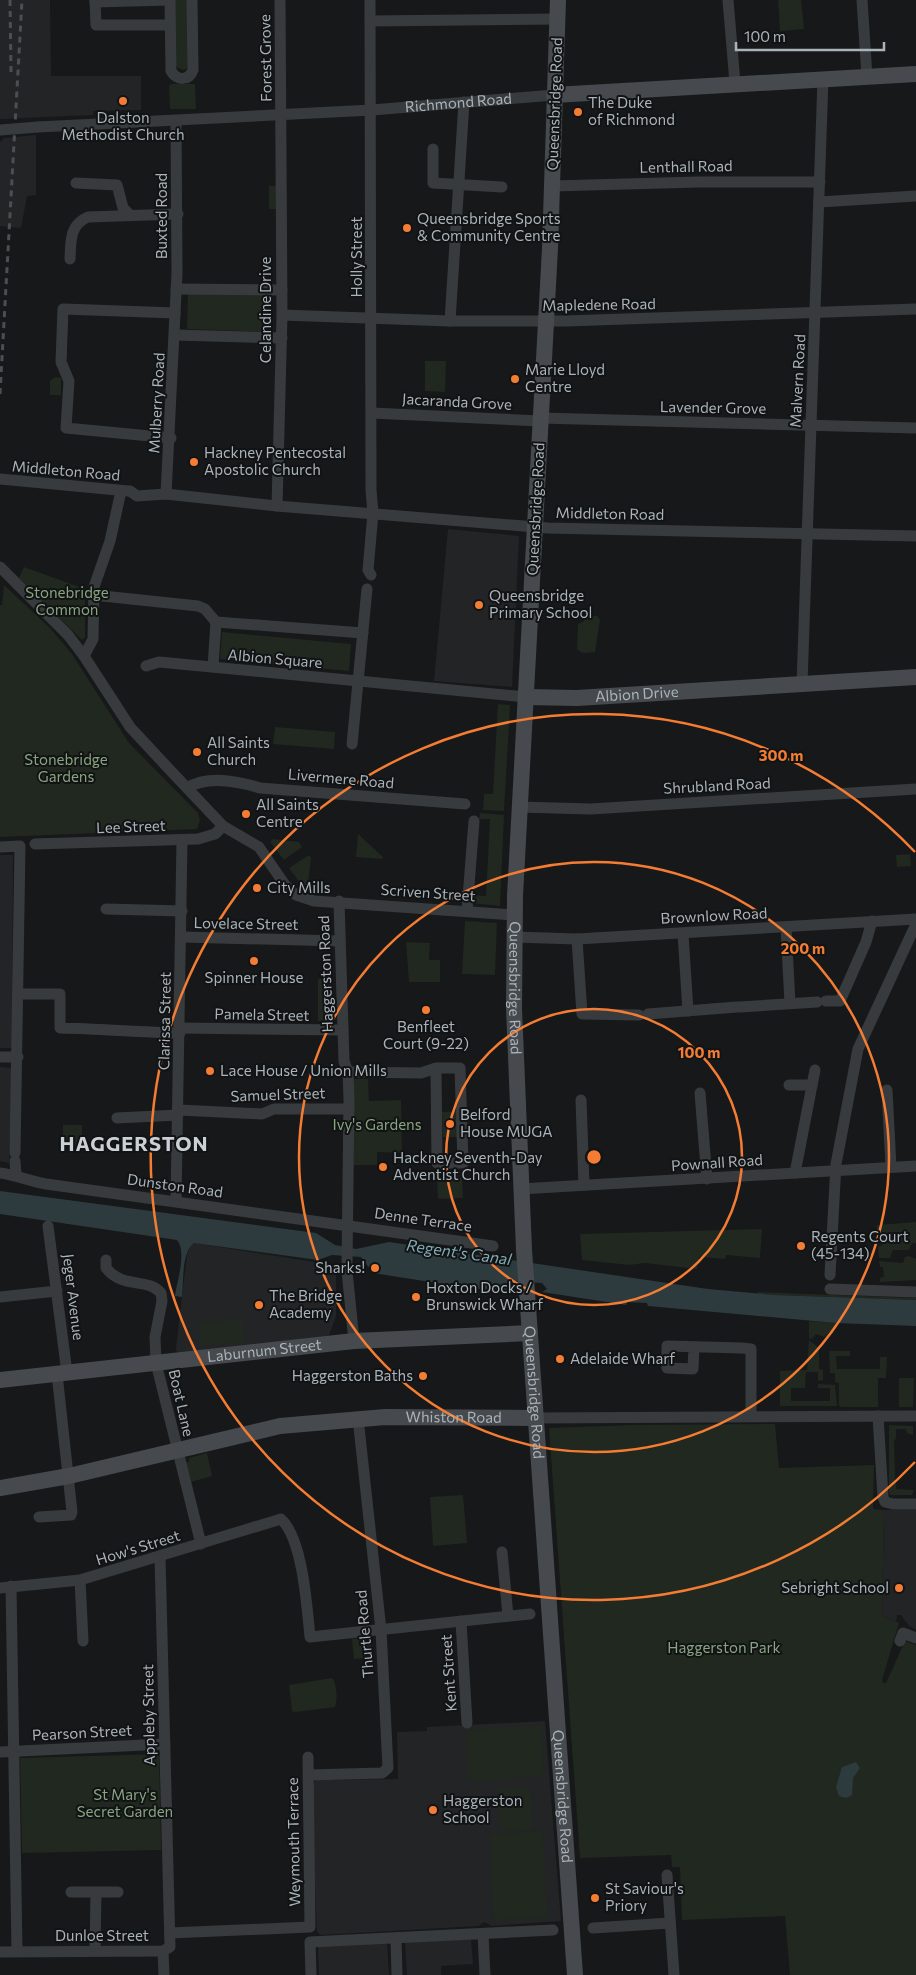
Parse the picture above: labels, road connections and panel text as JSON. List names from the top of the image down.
{
  "streets": {
    "main road": [
      "Richmond Road",
      "Queensbridge Road",
      "Albion Drive",
      "Laburnum Street",
      "Whiston Road"
    ],
    "street": [
      "Forest Grove",
      "Lenthall Road",
      "Buxted Road",
      "Holly Street",
      "Mapledene Road",
      "Celandine Drive",
      "Malvern Road",
      "Jacaranda Grove",
      "Mulberry Road",
      "Lavender Grove",
      "Middleton Road",
      "Albion Square",
      "Livermere Road",
      "Shrubland Road",
      "Lee Street",
      "Scriven Street",
      "Brownlow Road",
      "Lovelace Street",
      "Haggerston Road",
      "Pamela Street",
      "Clarissa Street",
      "Samuel Street",
      "Pownall Road",
      "Dunston Road",
      "Denne Terrace",
      "Jeger Avenue",
      "Boat Lane",
      "How's Street",
      "Thurtle Road",
      "Kent Street",
      "Appleby Street",
      "Pearson Street",
      "Weymouth Terrace",
      "Dunloe Street"
    ]
  },
  "crossings": [
    ["Forest Grove", "Richmond Road"],
    ["Forest Grove", "Celandine Drive"],
    ["Richmond Road", "Queensbridge Road"],
    ["Richmond Road", "Buxted Road"],
    ["Richmond Road", "Holly Street"],
    ["Richmond Road", "Celandine Drive"],
    ["Richmond Road", "Malvern Road"],
    ["Queensbridge Road", "Lenthall Road"],
    ["Queensbridge Road", "Mapledene Road"],
    ["Queensbridge Road", "Jacaranda Grove"],
    ["Queensbridge Road", "Lavender Grove"],
    ["Queensbridge Road", "Middleton Road"],
    ["Queensbridge Road", "Albion Drive"],
    ["Queensbridge Road", "Shrubland Road"],
    ["Queensbridge Road", "Scriven Street"],
    ["Queensbridge Road", "Brownlow Road"],
    ["Queensbridge Road", "Pownall Road"],
    ["Queensbridge Road", "Laburnum Street"],
    ["Queensbridge Road", "Whiston Road"],
    ["Lenthall Road", "Malvern Road"],
    ["Buxted Road", "Mulberry Road"],
    ["Holly Street", "Mapledene Road"],
    ["Holly Street", "Jacaranda Grove"],
    ["Holly Street", "Middleton Road"],
    ["Mapledene Road", "Celandine Drive"],
    ["Mapledene Road", "Malvern Road"],
    ["Celandine Drive", "Middleton Road"],
    ["Malvern Road", "Lavender Grove"],
    ["Malvern Road", "Middleton Road"],
    ["Malvern Road", "Albion Drive"],
    ["Jacaranda Grove", "Lavender Grove"],
    ["Mulberry Road", "Middleton Road"],
    ["Albion Square", "Albion Drive"],
    ["Livermere Road", "Haggerston Road"],
    ["Lee Street", "Haggerston Road"],
    ["Lee Street", "Clarissa Street"],
    ["Scriven Street", "Haggerston Road"],
    ["Lovelace Street", "Haggerston Road"],
    ["Lovelace Street", "Clarissa Street"],
    ["Haggerston Road", "Pamela Street"],
    ["Haggerston Road", "Samuel Street"],
    ["Haggerston Road", "Dunston Road"],
    ["Haggerston Road", "Denne Terrace"],
    ["Haggerston Road", "Laburnum Street"],
    ["Pamela Street", "Clarissa Street"],
    ["Clarissa Street", "Samuel Street"],
    ["Clarissa Street", "Dunston Road"],
    ["Dunston Road", "Denne Terrace"],
    ["Jeger Avenue", "Laburnum Street"],
    ["Jeger Avenue", "Whiston Road"],
    ["Laburnum Street", "Boat Lane"],
    ["Boat Lane", "Whiston Road"],
    ["Boat Lane", "How's Street"],
    ["Whiston Road", "Thurtle Road"],
    ["How's Street", "Kent Street"],
    ["How's Street", "Appleby Street"],
    ["Thurtle Road", "Kent Street"],
    ["Thurtle Road", "Weymouth Terrace"],
    ["Appleby Street", "Pearson Street"],
    ["Appleby Street", "Dunloe Street"],
    ["Weymouth Terrace", "Dunloe Street"]
  ],
  "districts": ["HAGGERSTON"],
  "water": ["Regent's Canal"],
  "parks": [
    "Stonebridge Common",
    "Stonebridge Gardens",
    "Ivy's Gardens",
    "Haggerston Park",
    "St Mary's Secret Garden"
  ],
  "places": [
    "Dalston Methodist Church",
    "The Duke of Richmond",
    "Queensbridge Sports & Community Centre",
    "Marie Lloyd Centre",
    "Hackney Pentecostal Apostolic Church",
    "Queensbridge Primary School",
    "All Saints Church",
    "All Saints Centre",
    "City Mills",
    "Spinner House",
    "Benfleet Court (9-22)",
    "Lace House / Union Mills",
    "Belford House MUGA",
    "Hackney Seventh-Day Adventist Church",
    "Regents Court (45-134)",
    "Sharks!",
    "Hoxton Docks / Brunswick Wharf",
    "The Bridge Academy",
    "Adelaide Wharf",
    "Haggerston Baths",
    "Sebright School",
    "Haggerston School",
    "St Saviour's Priory"
  ],
  "scale_bar": "100 m",
  "rings": ["300 m", "200 m", "100 m"]
}
